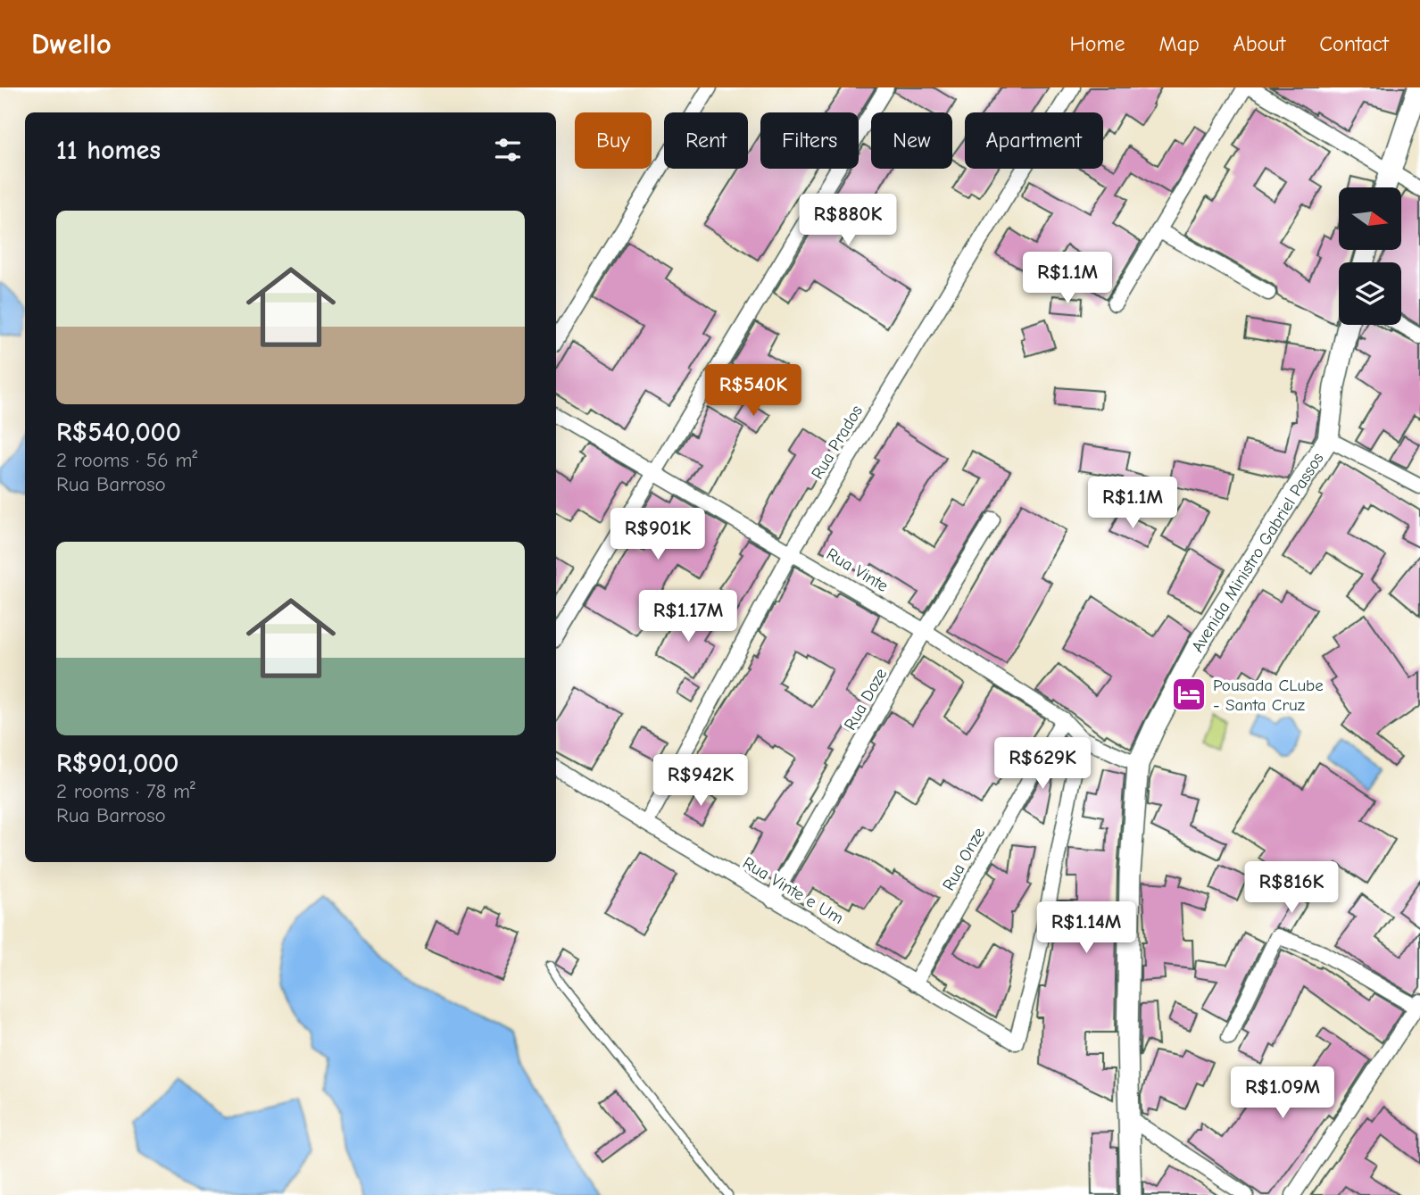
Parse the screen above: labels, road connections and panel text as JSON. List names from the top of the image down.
{
  "streets": {
    "main road": ["Avenida Ministro Gabriel Passos"],
    "street": [
      "Rua Prados",
      "Rua Vinte",
      "Rua Doze",
      "Rua Onze",
      "Rua Vinte e Um"
    ]
  },
  "crossings": [
    ["Rua Prados", "Rua Vinte"],
    ["Rua Prados", "Rua Vinte e Um"],
    ["Avenida Ministro Gabriel Passos", "Rua Vinte"],
    ["Rua Vinte", "Rua Doze"],
    ["Rua Vinte", "Rua Onze"],
    ["Rua Vinte", "Rua Vinte e Um"],
    ["Rua Doze", "Rua Vinte e Um"],
    ["Rua Onze", "Rua Vinte e Um"]
  ],
  "places": {
    "hotel": ["Pousada CLube - Santa Cruz"]
  },
  "north": "right",
  "page": {
    "header": "Dwello",
    "nav": [
      "Home",
      "Map",
      "About",
      "Contact"
    ],
    "chip": [
      "Buy",
      "Rent",
      "Filters",
      "New",
      "Apartment"
    ],
    "heading": "11 homes",
    "list": [
      {
        "name": "R$540,000",
        "note": "2 rooms · 56 m² · Rua Barroso"
      },
      {
        "name": "R$901,000",
        "note": "2 rooms · 78 m² · Rua Barroso"
      }
    ],
    "price": [
      "R$880K",
      "R$1.1M",
      "R$540K",
      "R$1.1M",
      "R$901K",
      "R$1.17M",
      "R$629K",
      "R$942K",
      "R$816K",
      "R$1.14M",
      "R$1.09M"
    ]
  }
}
